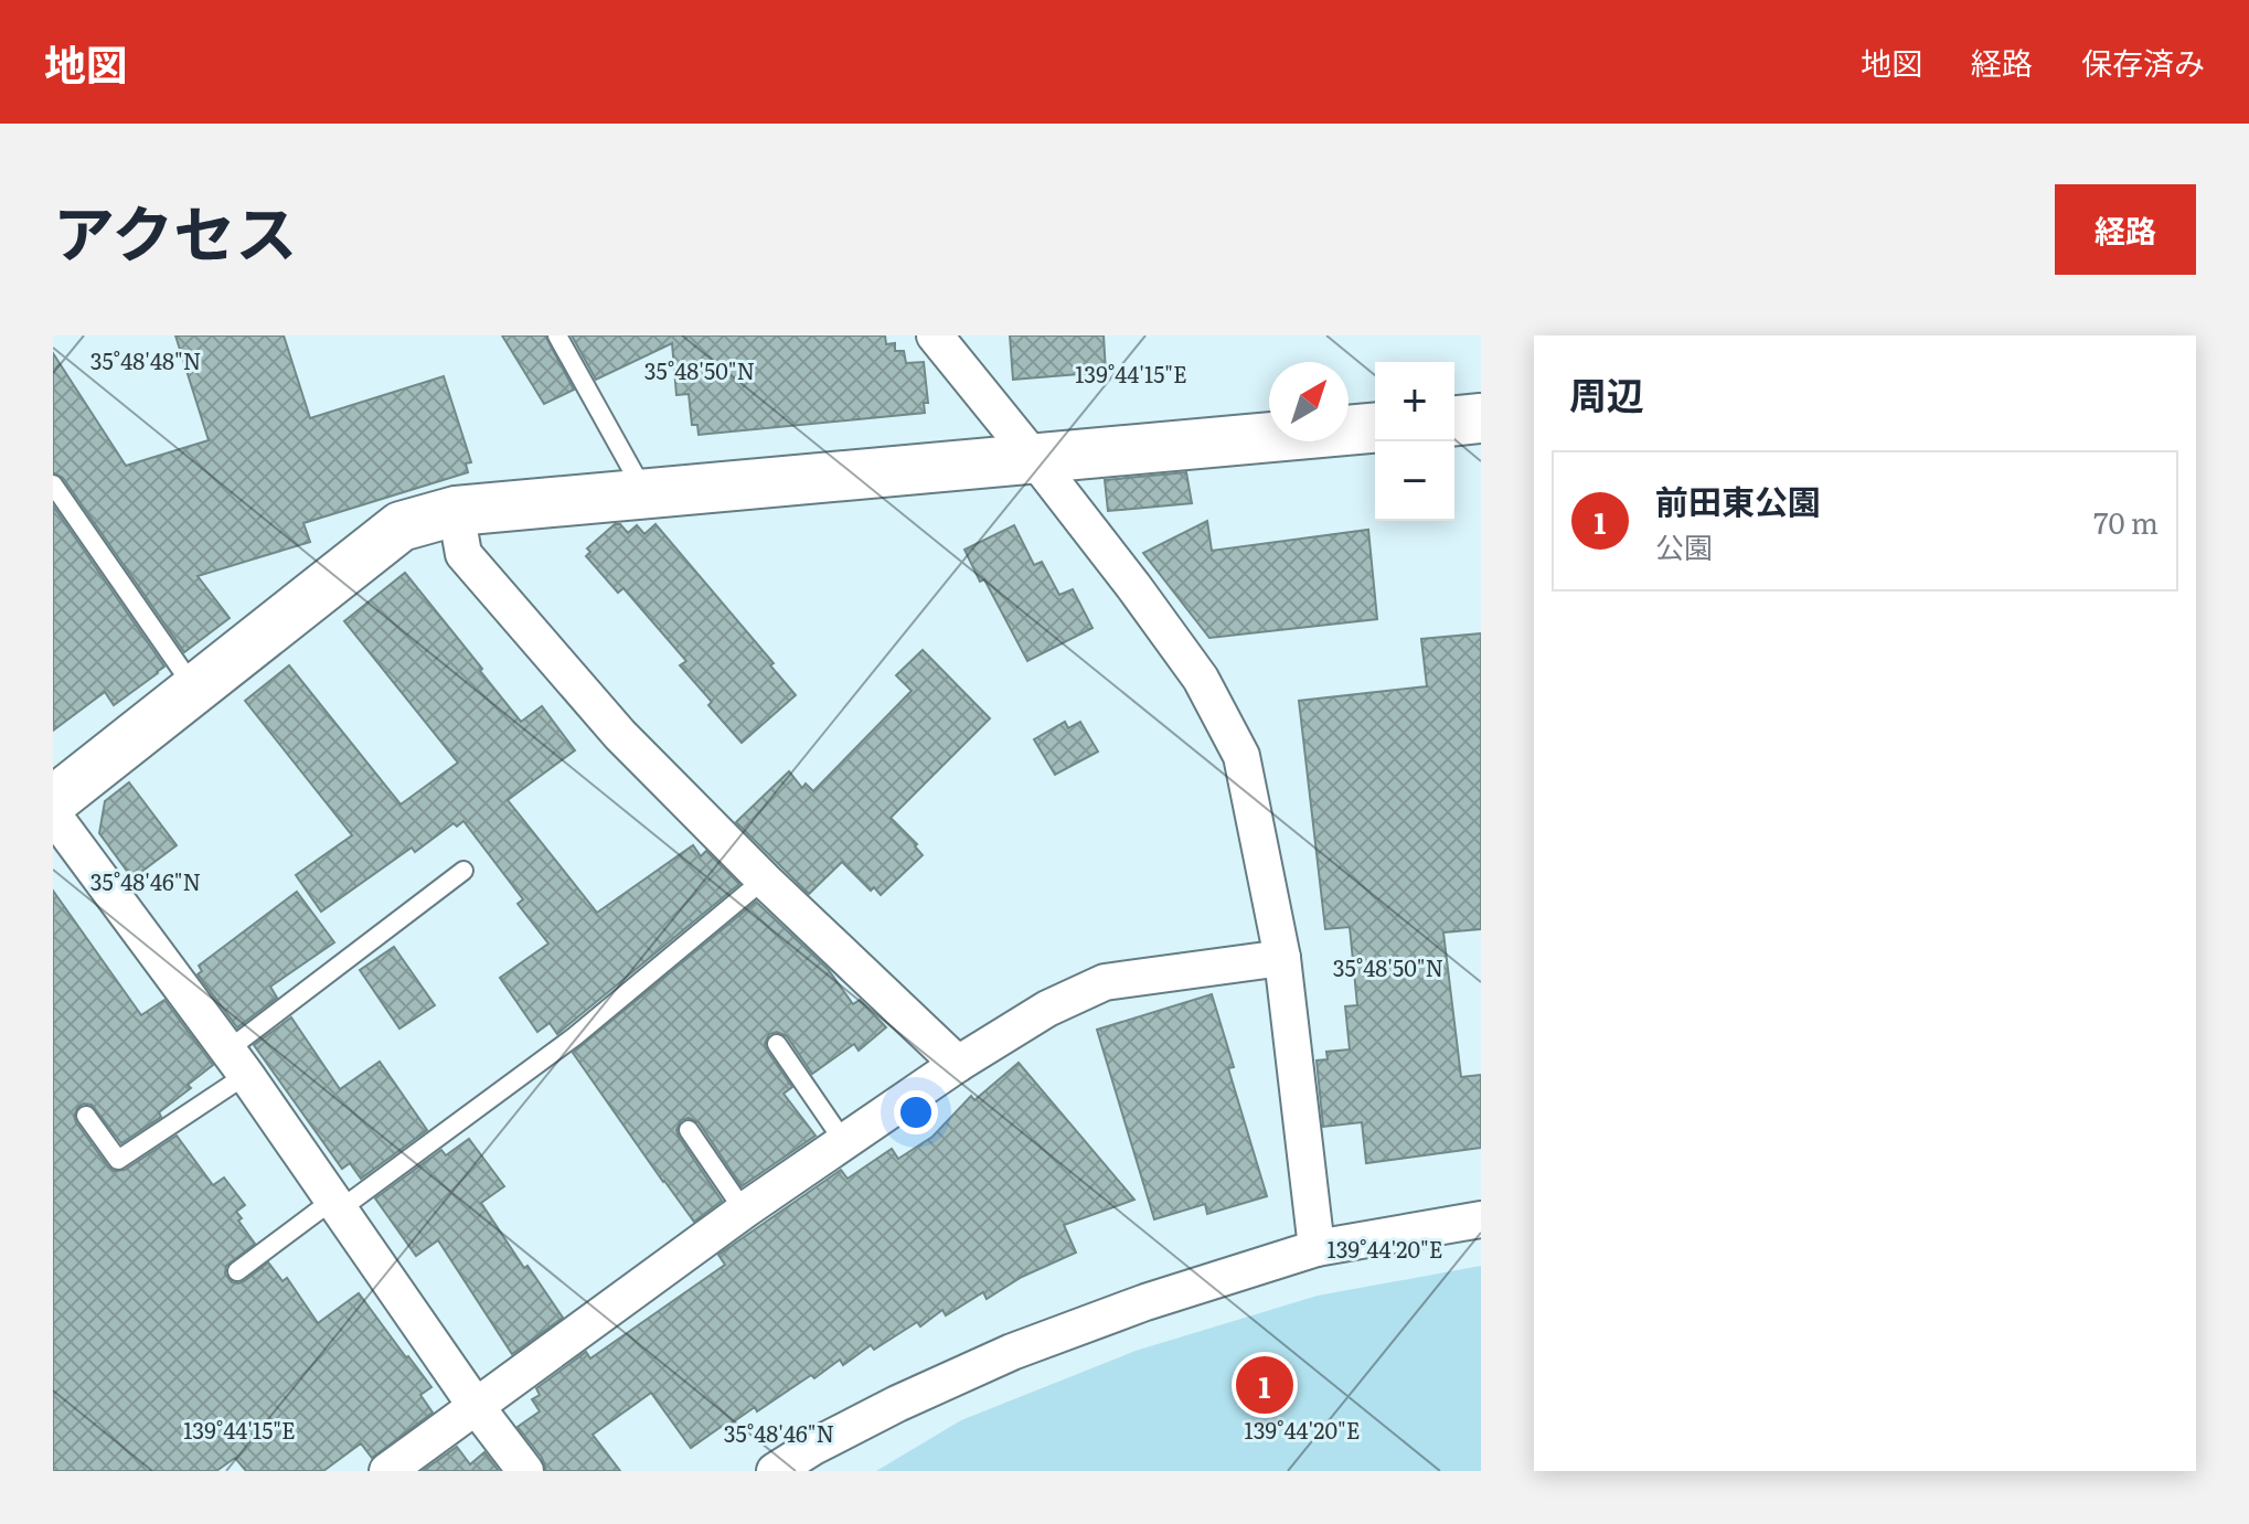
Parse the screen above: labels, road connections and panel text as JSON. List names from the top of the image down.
{
  "north": "top right",
  "page": {
    "header": "地図",
    "nav": ["地図", "経路", "保存済み"],
    "title": "アクセス",
    "buttons": "経路",
    "heading": "周辺",
    "map_buttons": ["+", "−"],
    "list": [
      {
        "mark": "1",
        "name": "前田東公園",
        "note": "公園",
        "value": "70 m"
      }
    ],
    "pins": "1"
  },
  "coordinates": [
    "35°48'48\"N",
    "35°48'50\"N",
    "139°44'15\"E",
    "35°48'46\"N",
    "139°44'20\"E"
  ]
}
